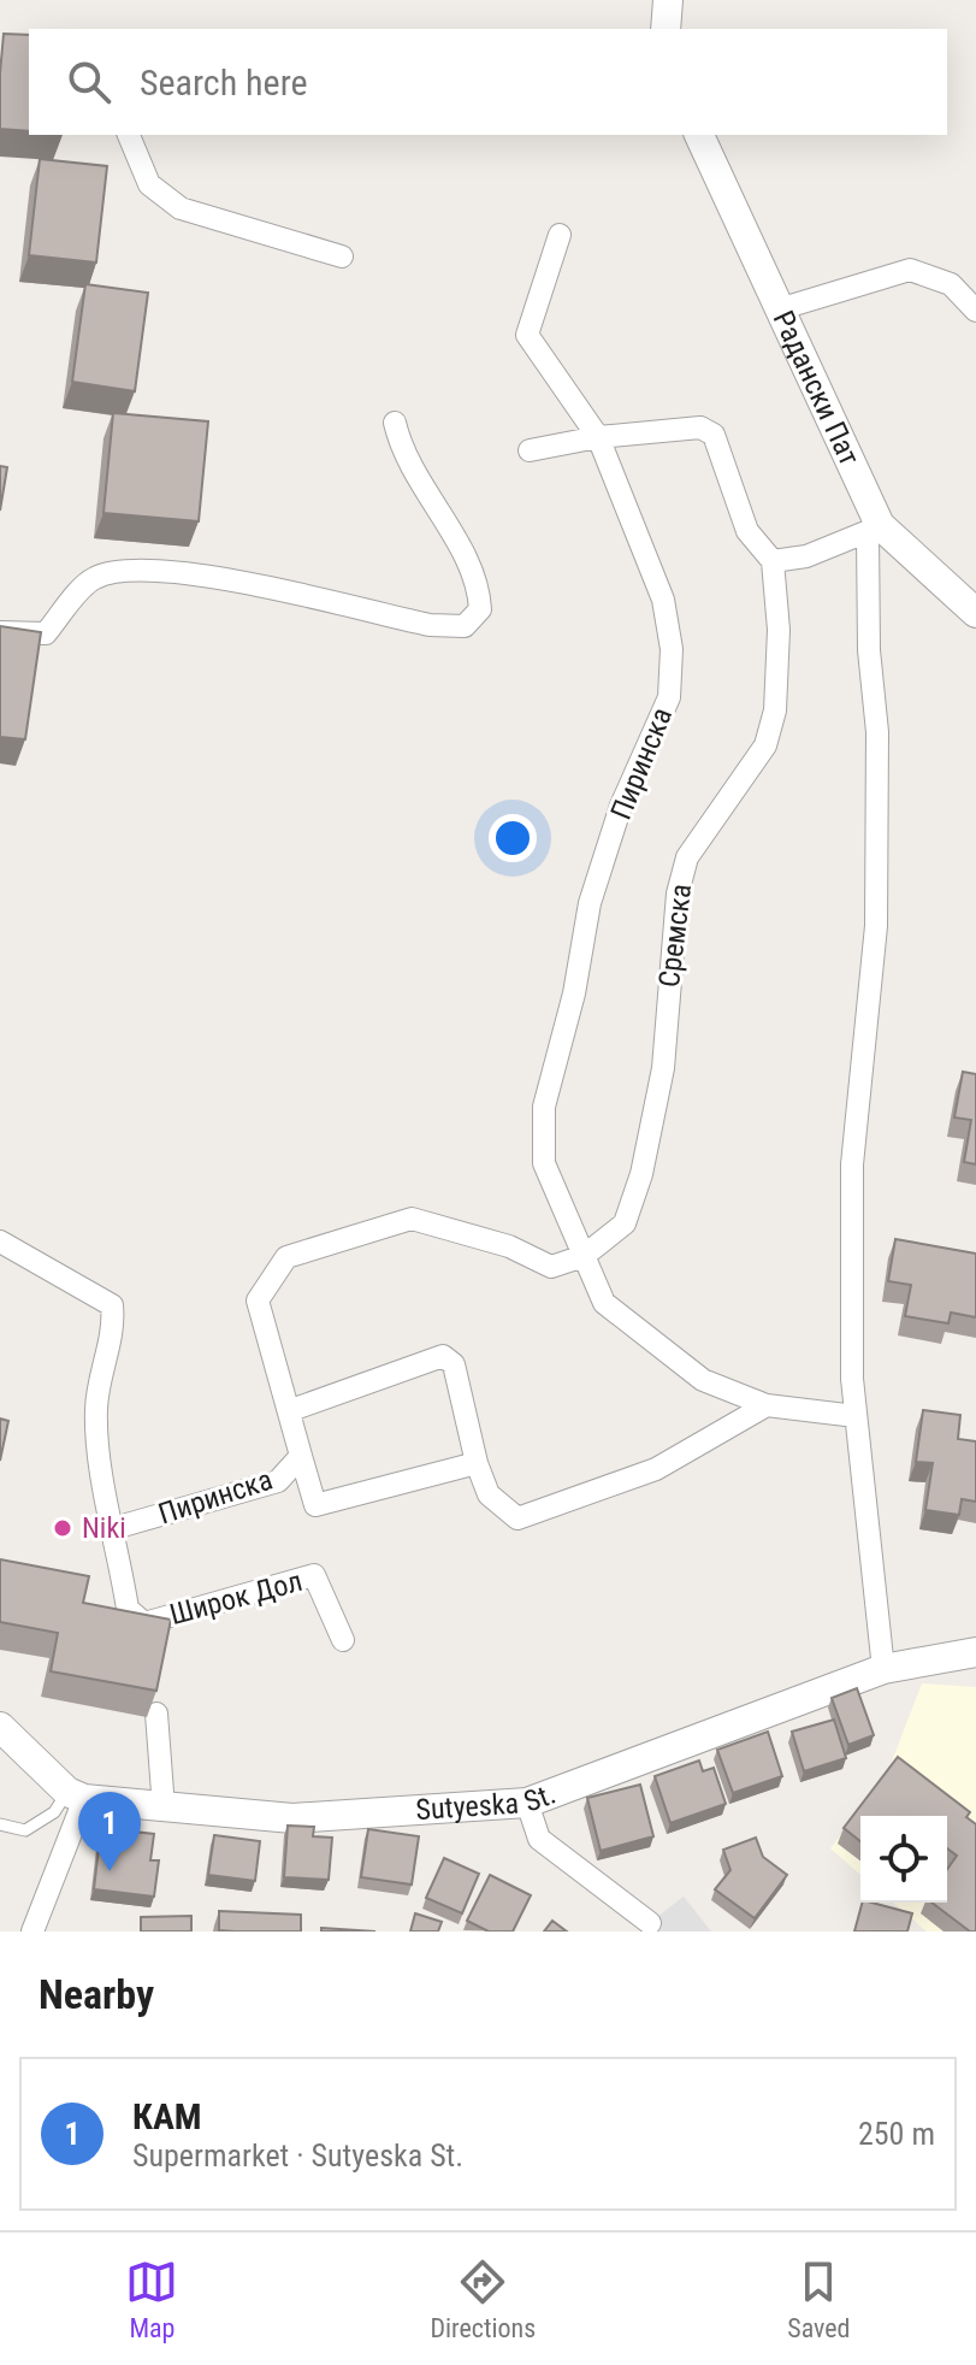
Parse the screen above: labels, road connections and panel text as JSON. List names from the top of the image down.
{
  "streets": {
    "street": [
      "Радански Пат",
      "Пиринска",
      "Сремска",
      "Широк Дол",
      "Sutyeska St."
    ]
  },
  "crossings": [
    ["Пиринска", "Сремска"],
    ["Пиринска", "Широк Дол"]
  ],
  "places": ["Niki"],
  "page": {
    "search": "Search here",
    "pins": "1",
    "heading": "Nearby",
    "list": [
      {
        "mark": "1",
        "name": "КАМ",
        "note": "Supermarket · Sutyeska St.",
        "value": "250 m"
      }
    ],
    "nav": ["Map", "Directions", "Saved"]
  }
}
